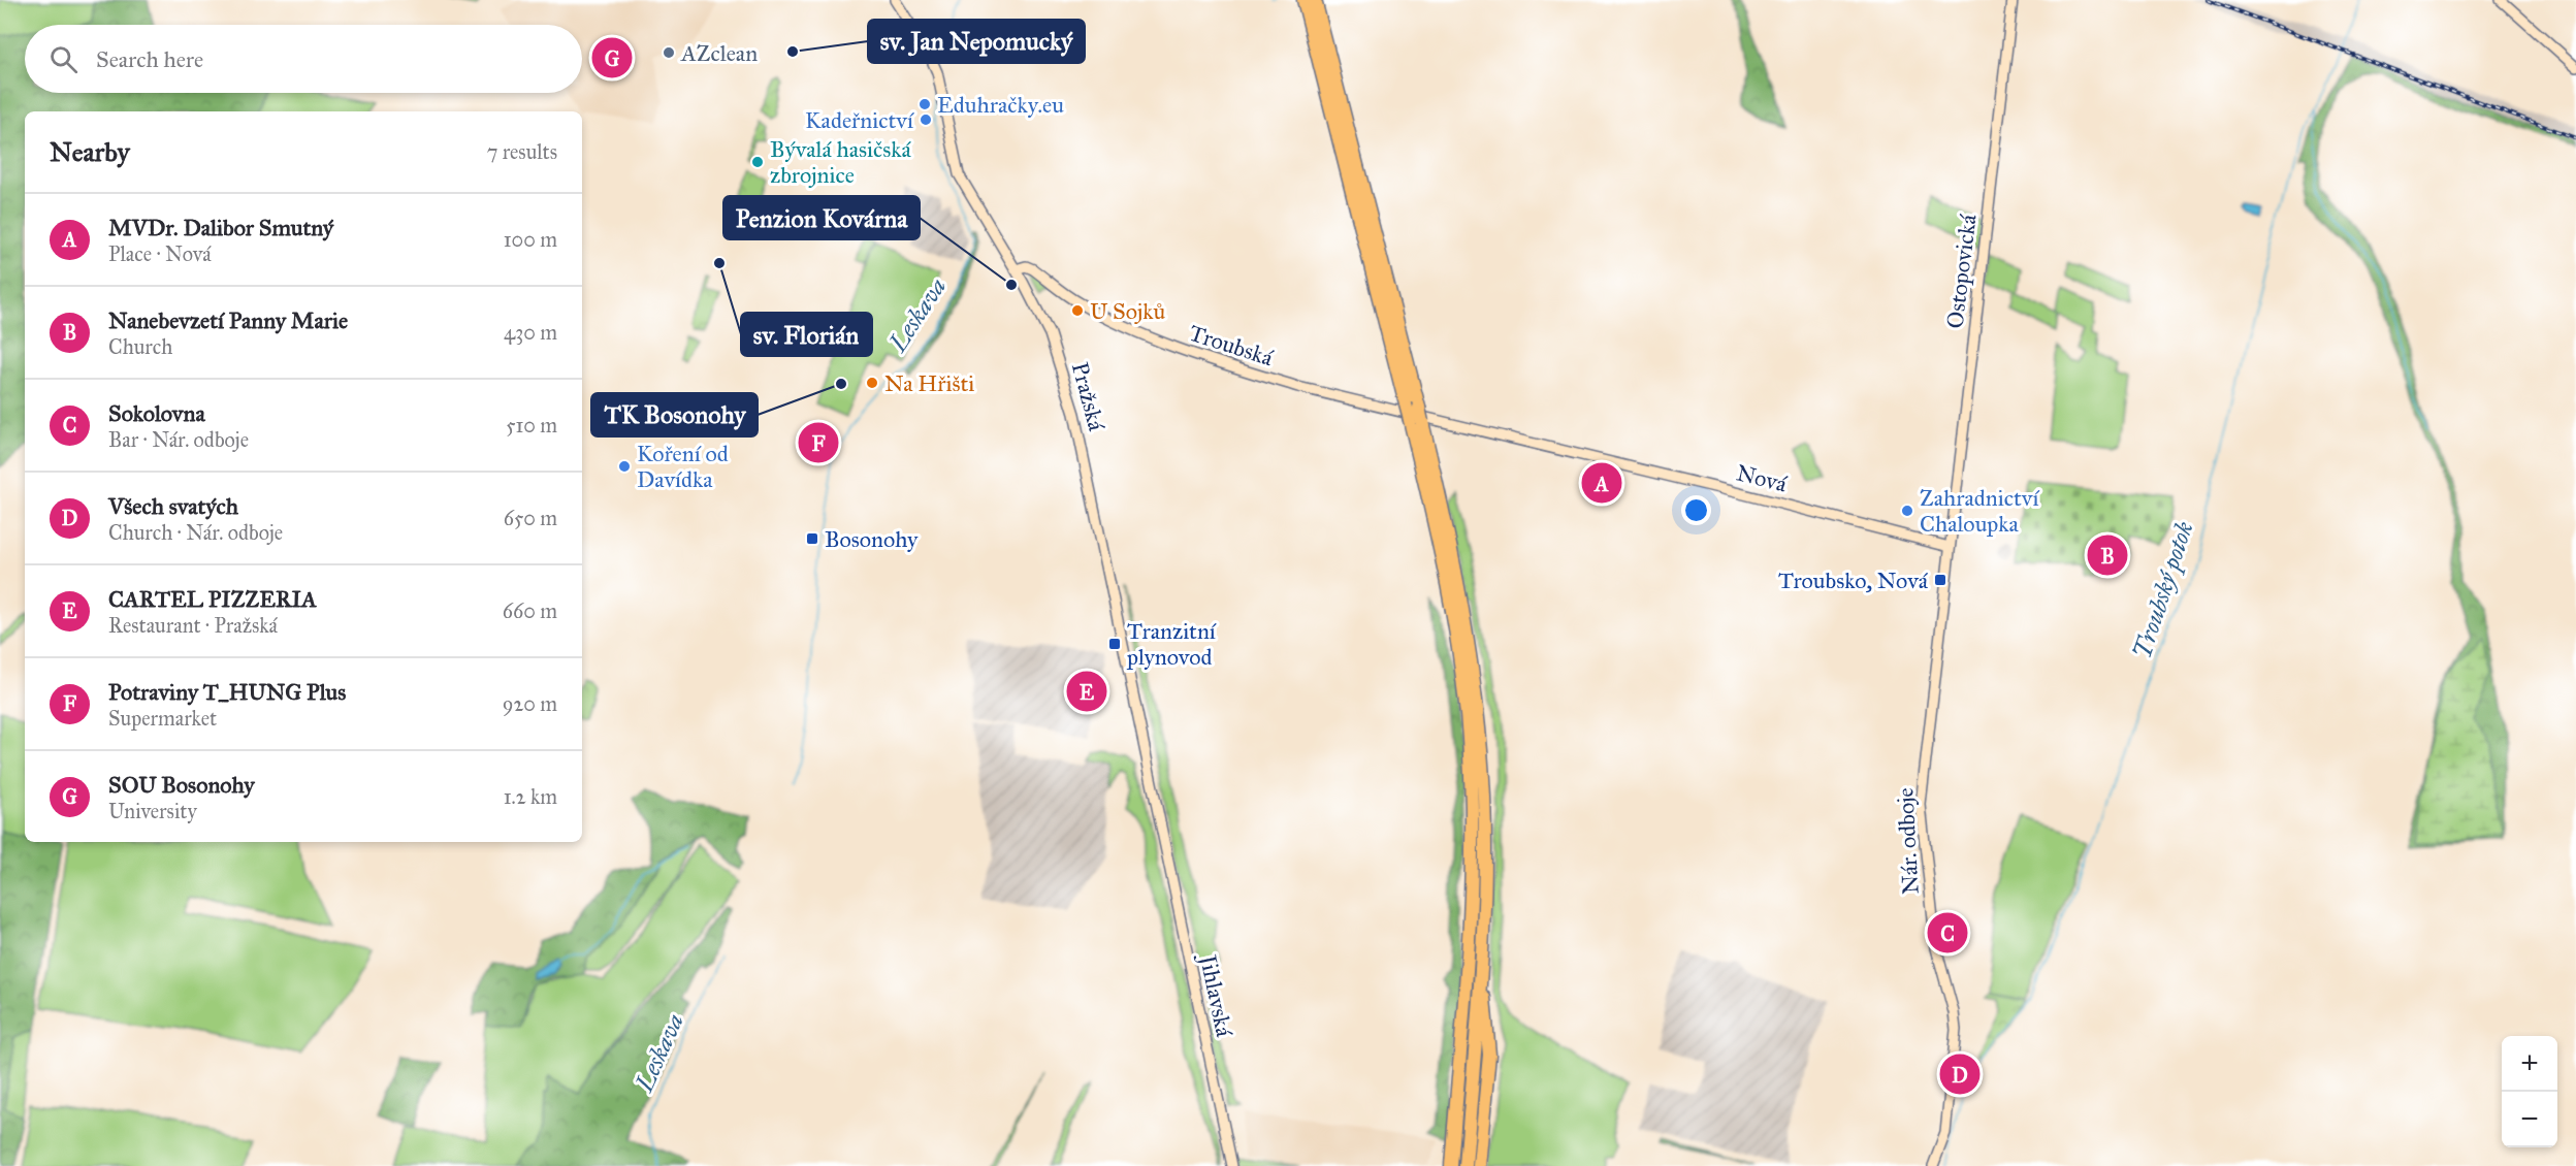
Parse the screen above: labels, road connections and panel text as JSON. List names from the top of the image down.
{
  "streets": {
    "street": [
      "Ostopovická",
      "Troubská",
      "Pražská",
      "Nová",
      "Nár. odboje",
      "Jihlavská"
    ]
  },
  "crossings": [
    ["Ostopovická", "Nová"],
    ["Ostopovická", "Nár. odboje"],
    ["Troubská", "Pražská"],
    ["Troubská", "Nová"],
    ["Pražská", "Jihlavská"],
    ["Nová", "Nár. odboje"]
  ],
  "water": ["Leskava", "Troubský potok"],
  "places": {
    "other": [
      "sv. Jan Nepomucký",
      "AZclean",
      "Eduhračky.eu",
      "Kadeřnictví",
      "Bývalá hasičská zbrojnice",
      "sv. Florián",
      "Penzion Kovárna",
      "U Sojků",
      "Na Hřišti",
      "TK Bosonohy",
      "Koření od Davídka",
      "Zahradnictví Chaloupka"
    ],
    "transit": ["Bosonohy", "Troubsko, Nová", "Tranzitní plynovod"]
  },
  "page": {
    "search": "Search here",
    "pins": [
      "G",
      "F",
      "A",
      "B",
      "E",
      "C",
      "D"
    ],
    "heading": ["Nearby", "7 results"],
    "list": [
      {
        "mark": "A",
        "name": "MVDr. Dalibor Smutný",
        "note": "Place · Nová",
        "value": "100 m"
      },
      {
        "mark": "B",
        "name": "Nanebevzetí Panny Marie",
        "note": "Church",
        "value": "430 m"
      },
      {
        "mark": "C",
        "name": "Sokolovna",
        "note": "Bar · Nár. odboje",
        "value": "510 m"
      },
      {
        "mark": "D",
        "name": "Všech svatých",
        "note": "Church · Nár. odboje",
        "value": "650 m"
      },
      {
        "mark": "E",
        "name": "CARTEL PIZZERIA",
        "note": "Restaurant · Pražská",
        "value": "660 m"
      },
      {
        "mark": "F",
        "name": "Potraviny T_HUNG Plus",
        "note": "Supermarket",
        "value": "920 m"
      },
      {
        "mark": "G",
        "name": "SOU Bosonohy",
        "note": "University",
        "value": "1.2 km"
      }
    ],
    "map_buttons": ["+", "−"]
  }
}
